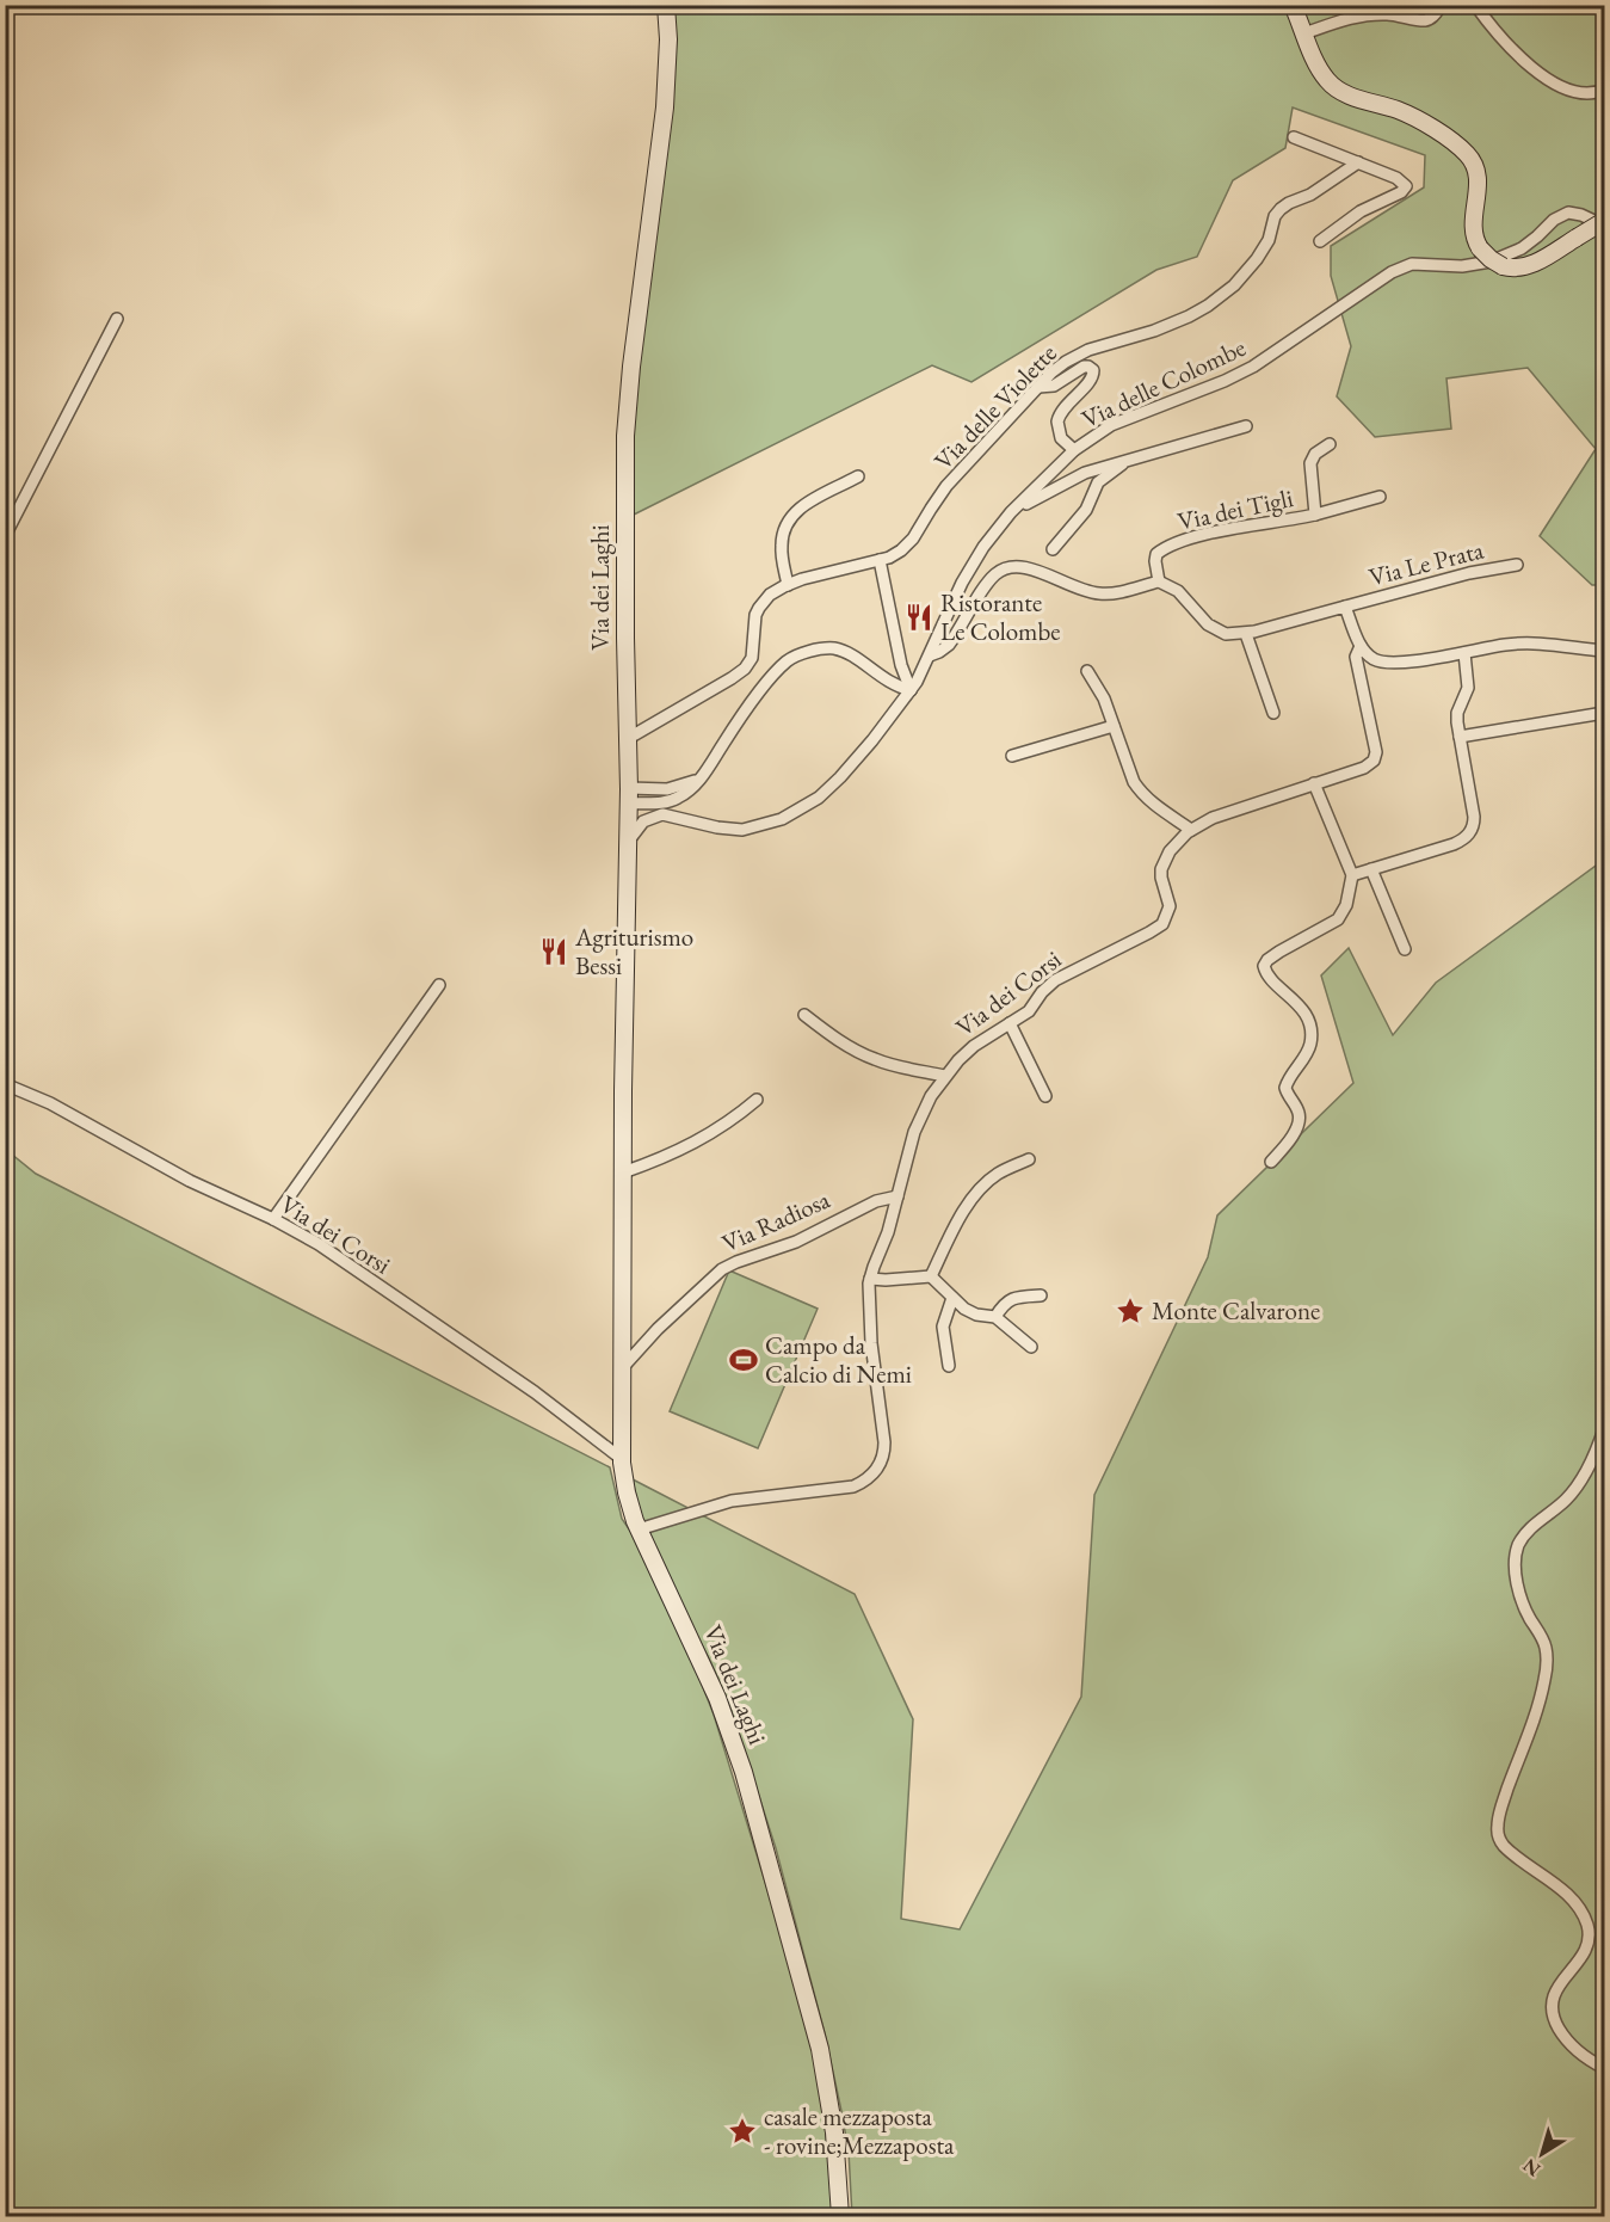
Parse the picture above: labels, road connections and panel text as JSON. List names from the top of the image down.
{
  "streets": {
    "main road": ["Via dei Laghi"],
    "street": [
      "Via delle Colombe",
      "Via delle Violette",
      "Via dei Tigli",
      "Via Le Prata",
      "Via dei Corsi",
      "Via Radiosa"
    ]
  },
  "crossings": [
    ["Via delle Colombe", "Via dei Laghi"],
    ["Via dei Laghi", "Via dei Corsi"],
    ["Via dei Laghi", "Via Radiosa"],
    ["Via dei Corsi", "Via Radiosa"]
  ],
  "places": {
    "restaurant": ["Ristorante Le Colombe", "Agriturismo Bessi"],
    "place": ["Monte Calvarone", "casale mezzaposta - rovine;Mezzaposta"],
    "sports": ["Campo da Calcio di Nemi"]
  },
  "north": "bottom left"
}
